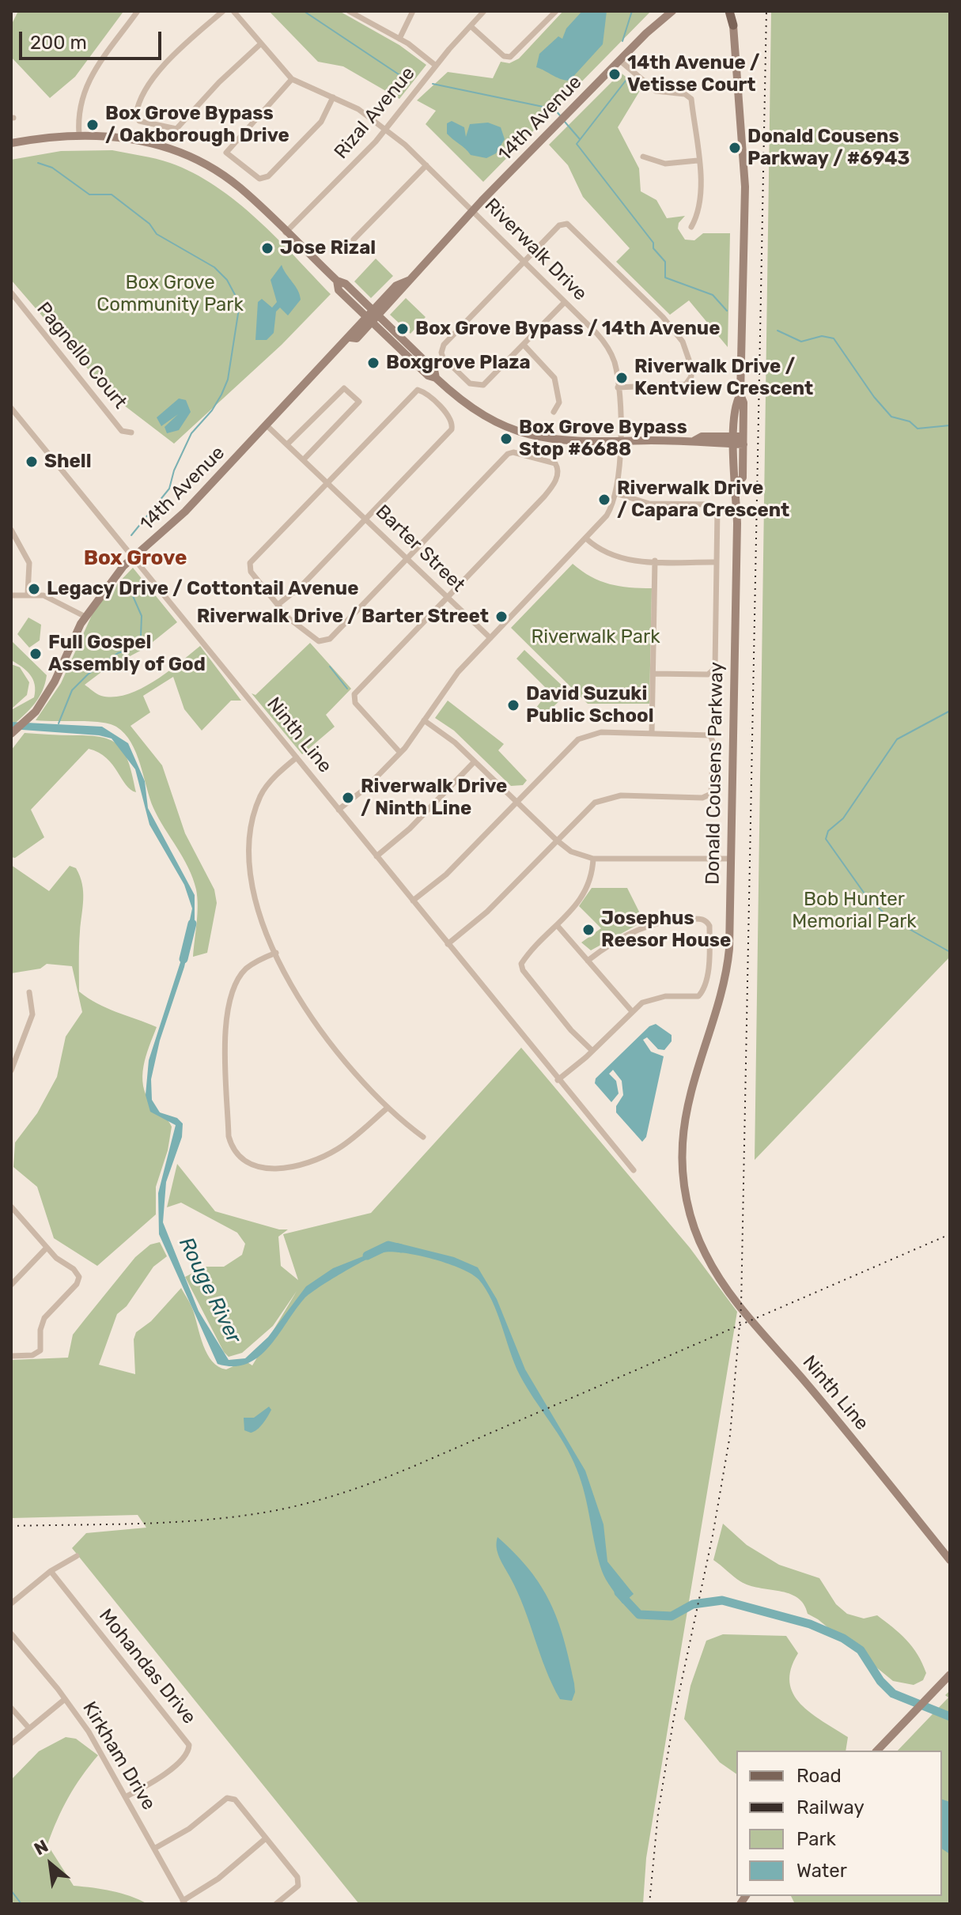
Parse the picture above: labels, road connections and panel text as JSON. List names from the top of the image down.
{
  "streets": {
    "main road": ["14th Avenue", "Ninth Line", "Donald Cousens Parkway"],
    "street": [
      "Rizal Avenue",
      "Riverwalk Drive",
      "Pagnello Court",
      "Barter Street",
      "Mohandas Drive",
      "Kirkham Drive"
    ]
  },
  "crossings": [
    ["Rizal Avenue", "Riverwalk Drive"],
    ["14th Avenue", "Riverwalk Drive"],
    ["14th Avenue", "Barter Street"],
    ["14th Avenue", "Ninth Line"],
    ["Riverwalk Drive", "Barter Street"],
    ["Riverwalk Drive", "Ninth Line"],
    ["Ninth Line", "Donald Cousens Parkway"],
    ["Mohandas Drive", "Kirkham Drive"]
  ],
  "districts": ["Box Grove"],
  "water": ["Rouge River"],
  "parks": ["Box Grove Community Park", "Riverwalk Park", "Bob Hunter Memorial Park"],
  "places": [
    "14th Avenue / Vetisse Court",
    "Box Grove Bypass / Oakborough Drive",
    "Donald Cousens Parkway / #6943",
    "Jose Rizal",
    "Box Grove Bypass / 14th Avenue",
    "Boxgrove Plaza",
    "Riverwalk Drive / Kentview Crescent",
    "Box Grove Bypass Stop #6688",
    "Shell",
    "Riverwalk Drive / Capara Crescent",
    "Legacy Drive / Cottontail Avenue",
    "Riverwalk Drive / Barter Street",
    "Full Gospel Assembly of God",
    "David Suzuki Public School",
    "Riverwalk Drive / Ninth Line",
    "Josephus Reesor House"
  ],
  "legend": [
    "Road",
    "Railway",
    "Park",
    "Water"
  ],
  "scale_bar": "200 m",
  "north": "top left"
}
